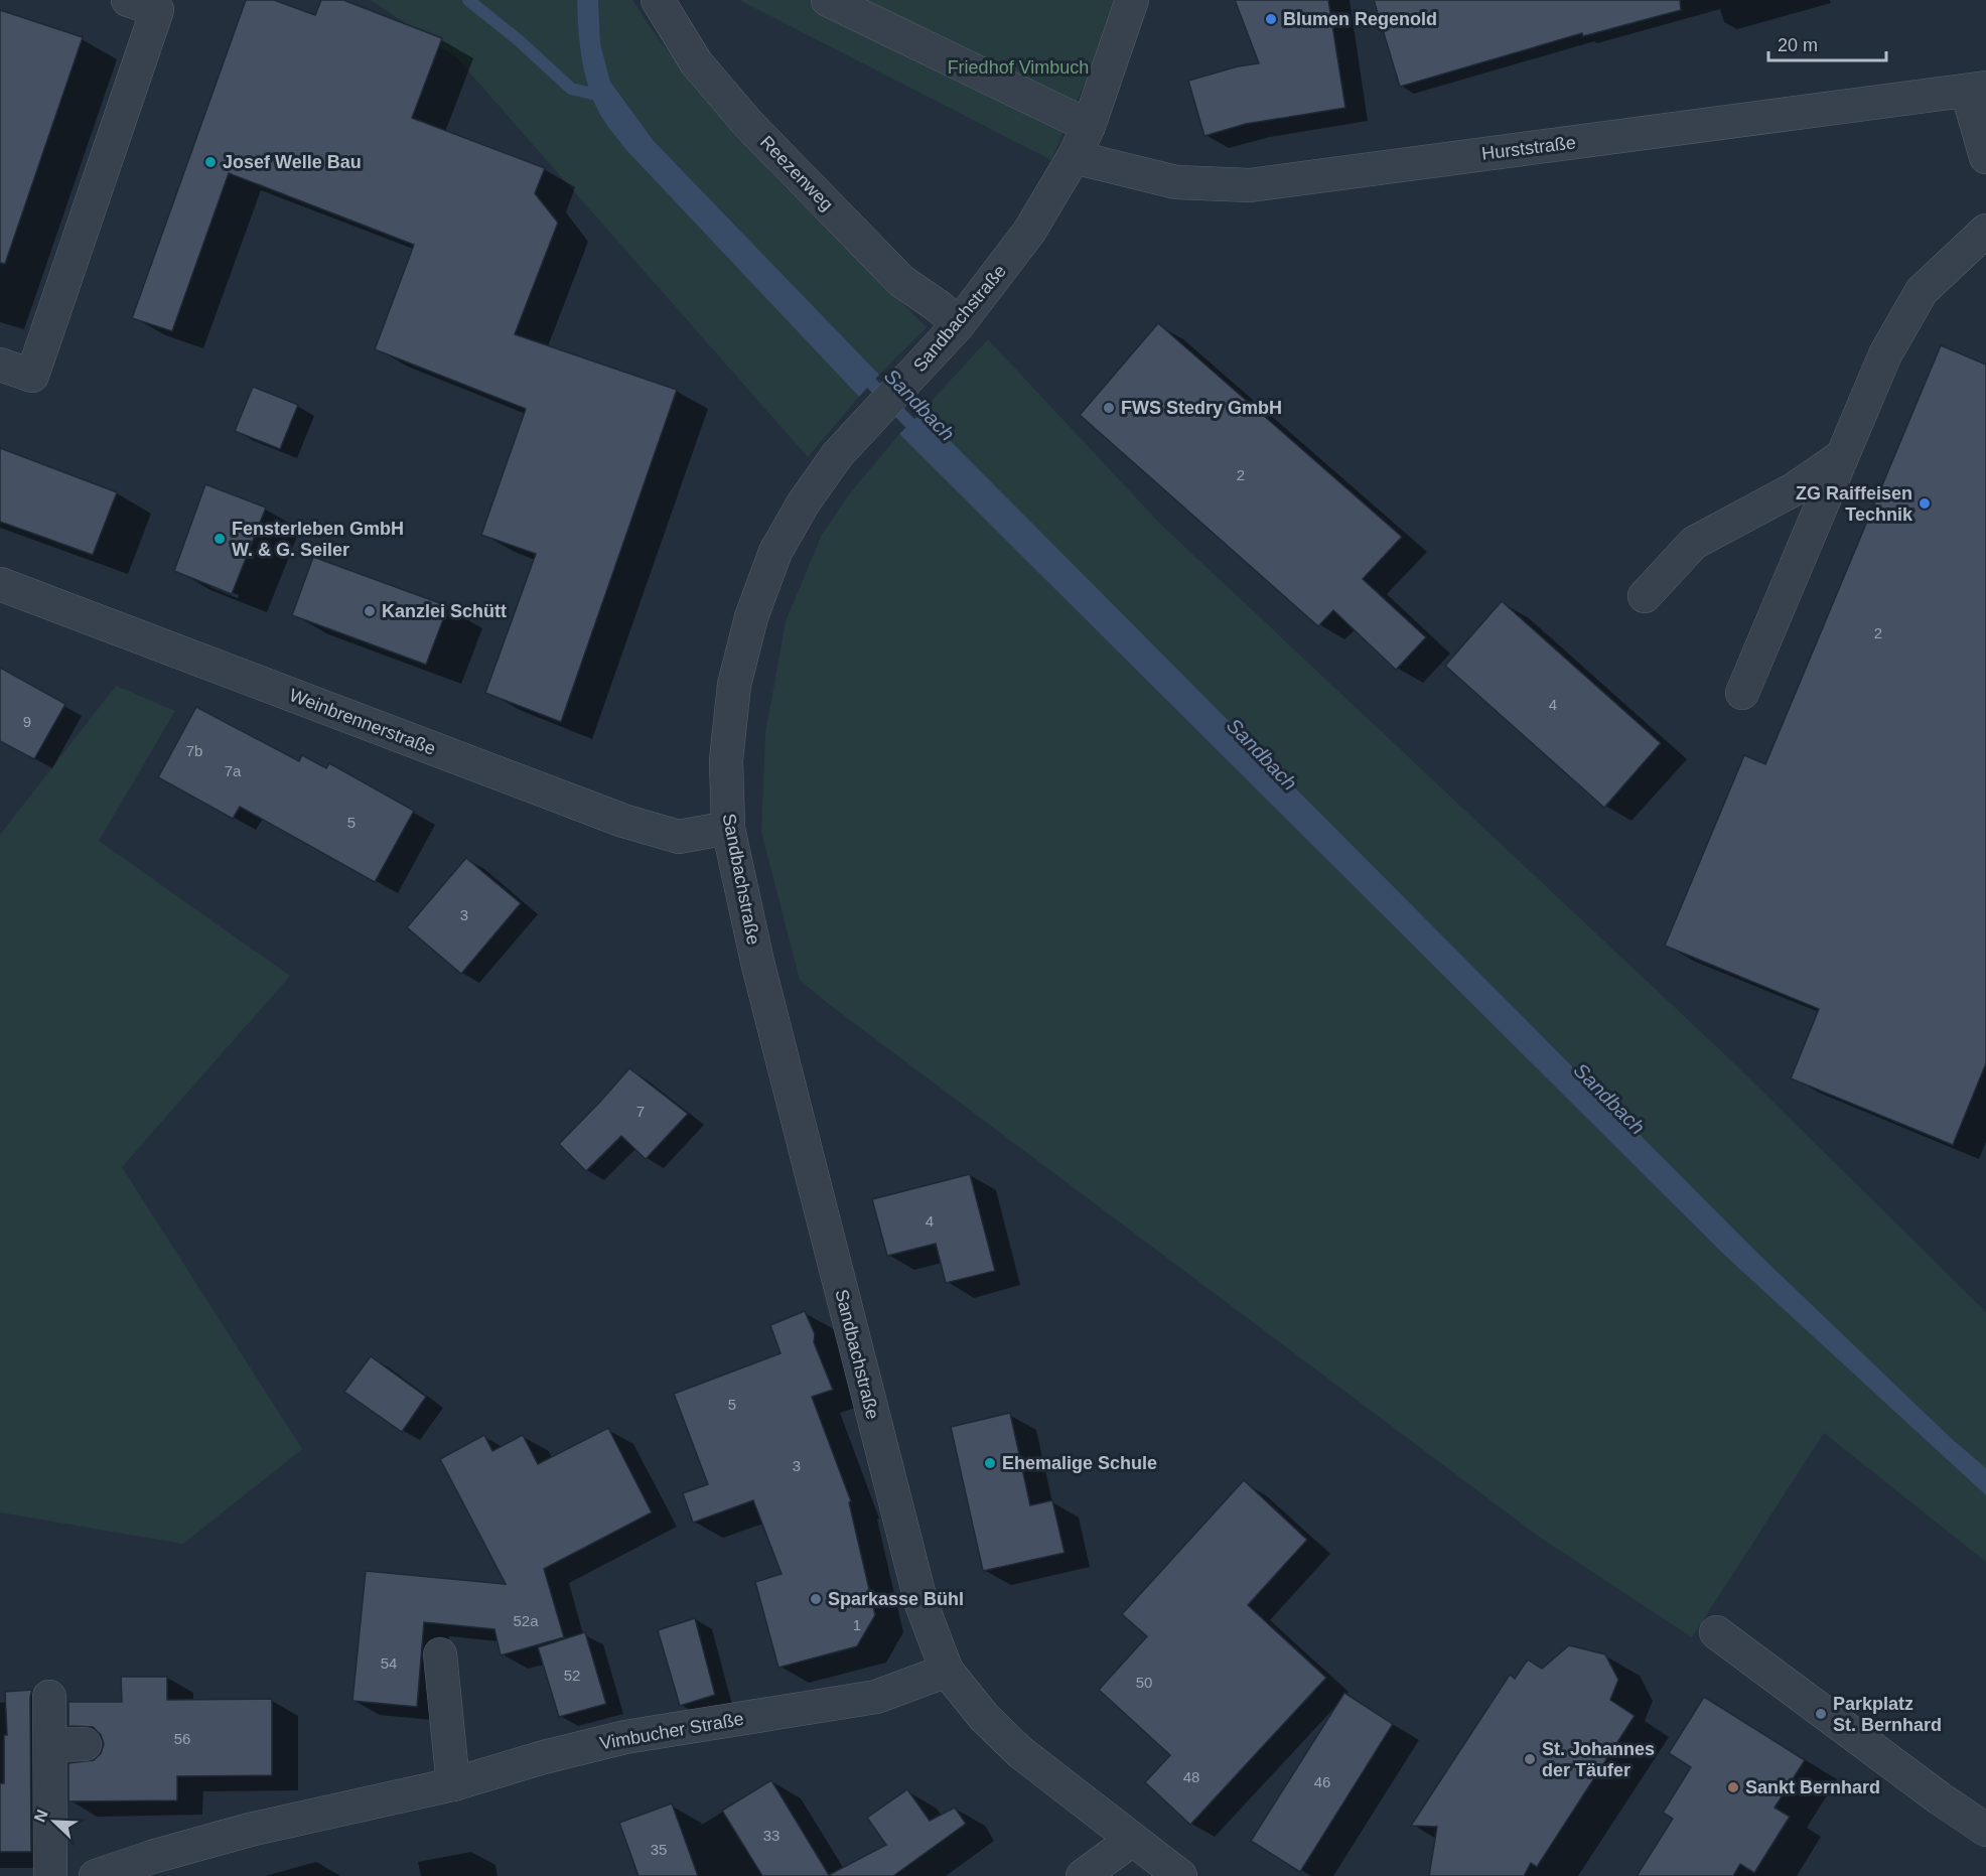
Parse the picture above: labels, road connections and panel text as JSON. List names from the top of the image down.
{
  "streets": {
    "street": [
      "Hurststraße",
      "Reezenweg",
      "Sandbachstraße",
      "Weinbrennerstraße",
      "Vimbucher Straße"
    ]
  },
  "crossings": [
    ["Hurststraße", "Sandbachstraße"],
    ["Reezenweg", "Sandbachstraße"],
    ["Sandbachstraße", "Weinbrennerstraße"],
    ["Sandbachstraße", "Vimbucher Straße"]
  ],
  "water": ["Sandbach"],
  "parks": ["Friedhof Vimbuch"],
  "places": [
    "Blumen Regenold",
    "Josef Welle Bau",
    "FWS Stedry GmbH",
    "ZG Raiffeisen Technik",
    "Fensterleben GmbH W. & G. Seiler",
    "Kanzlei Schütt",
    "Ehemalige Schule",
    "Sparkasse Bühl",
    "Parkplatz St. Bernhard",
    "St. Johannes der Täufer",
    "Sankt Bernhard"
  ],
  "house_numbers": [
    "2",
    "2",
    "4",
    "9",
    "7b",
    "7a",
    "5",
    "3",
    "7",
    "4",
    "5",
    "3",
    "52a",
    "1",
    "54",
    "52",
    "50",
    "56",
    "48",
    "46",
    "33",
    "35"
  ],
  "scale_bar": "20 m",
  "north": "top left"
}
